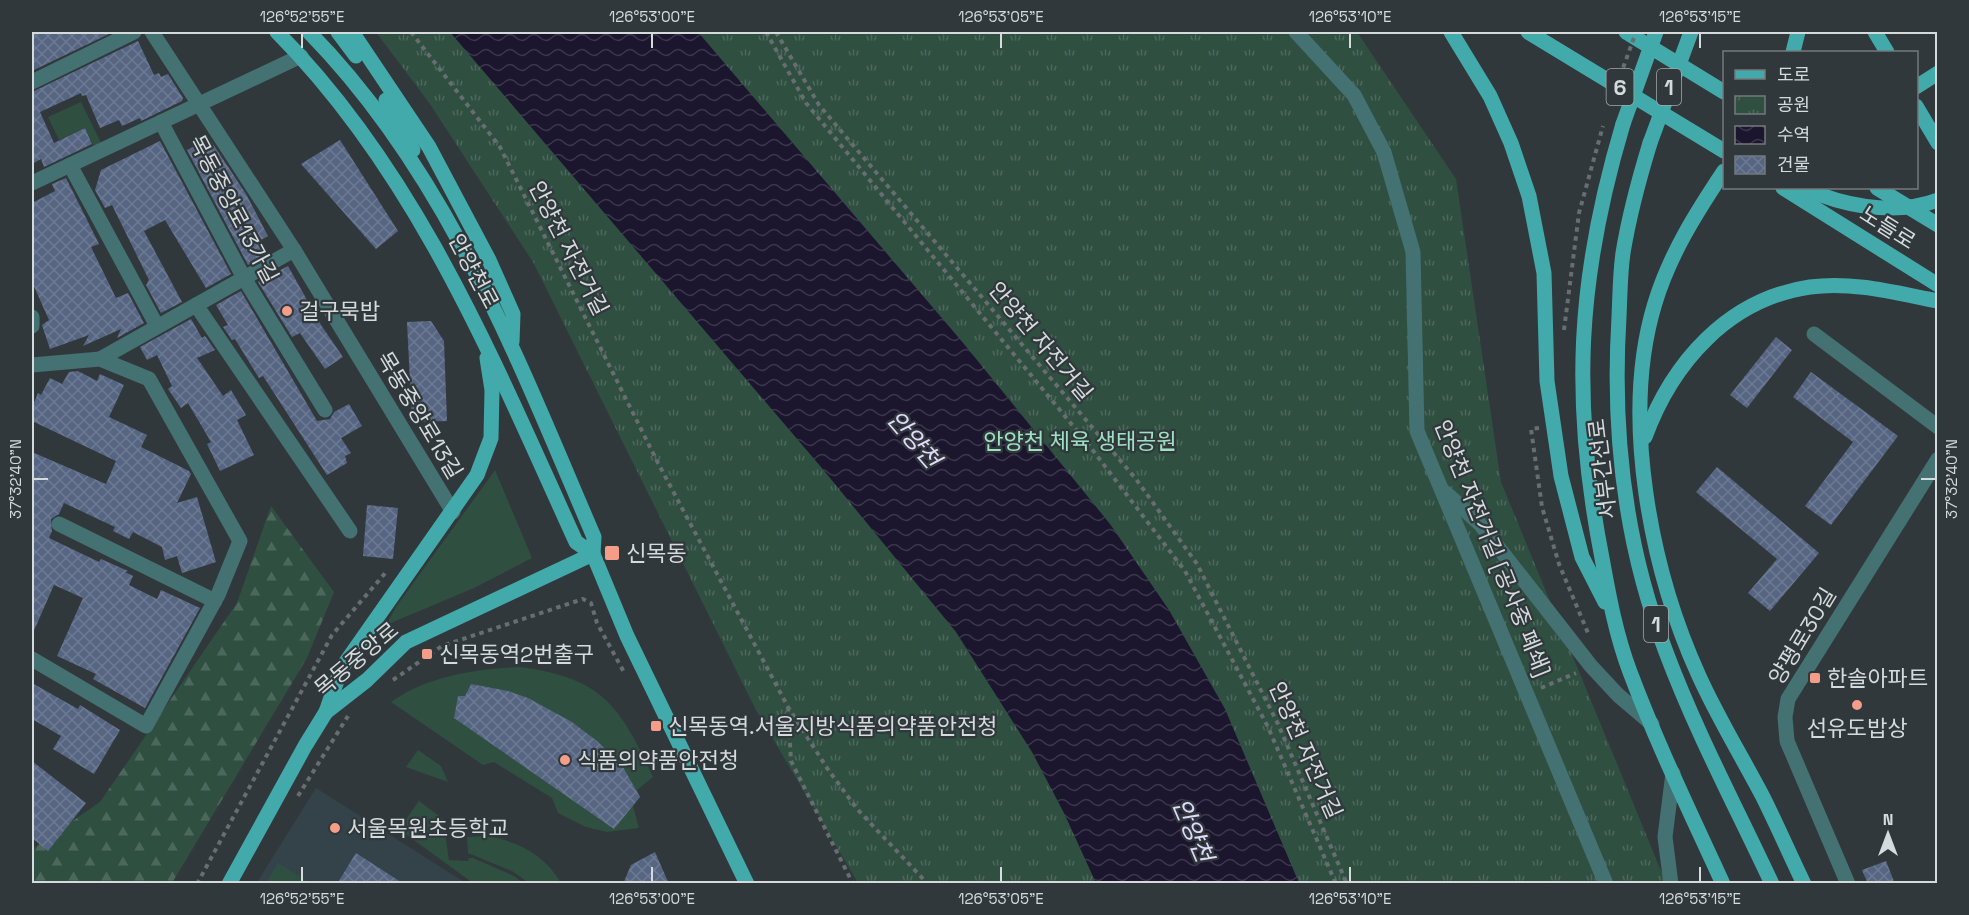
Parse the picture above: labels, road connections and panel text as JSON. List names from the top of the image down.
{
  "streets": {
    "main road": [
      "6",
      "1",
      "노들로",
      "안양천로",
      "서부간선로",
      "목동중앙로"
    ],
    "street": [
      "목동중앙로13가길",
      "목동중앙로13길",
      "안양천 자전거길 [공사중 폐쇄]",
      "양평로30길"
    ],
    "path": ["안양천 자전거길"]
  },
  "crossings": [
    ["목동중앙로13가길", "안양천로"],
    ["목동중앙로13가길", "목동중앙로13길"],
    ["안양천로", "목동중앙로"]
  ],
  "water": ["안양천"],
  "parks": ["안양천 체육 생태공원"],
  "places": {
    "other": [
      "걸구묵밥",
      "선유도밥상",
      "식품의약품안전청",
      "서울목원초등학교"
    ],
    "transit": [
      "신목동",
      "신목동역2번출구",
      "한솔아파트",
      "신목동역.서울지방식품의약품안전청"
    ]
  },
  "legend": [
    "도로",
    "공원",
    "수역",
    "건물"
  ],
  "north": "top",
  "coordinates": [
    "126°52'55\"E",
    "126°53'00\"E",
    "126°53'05\"E",
    "126°53'10\"E",
    "126°53'15\"E",
    "37°32'40\"N"
  ]
}
